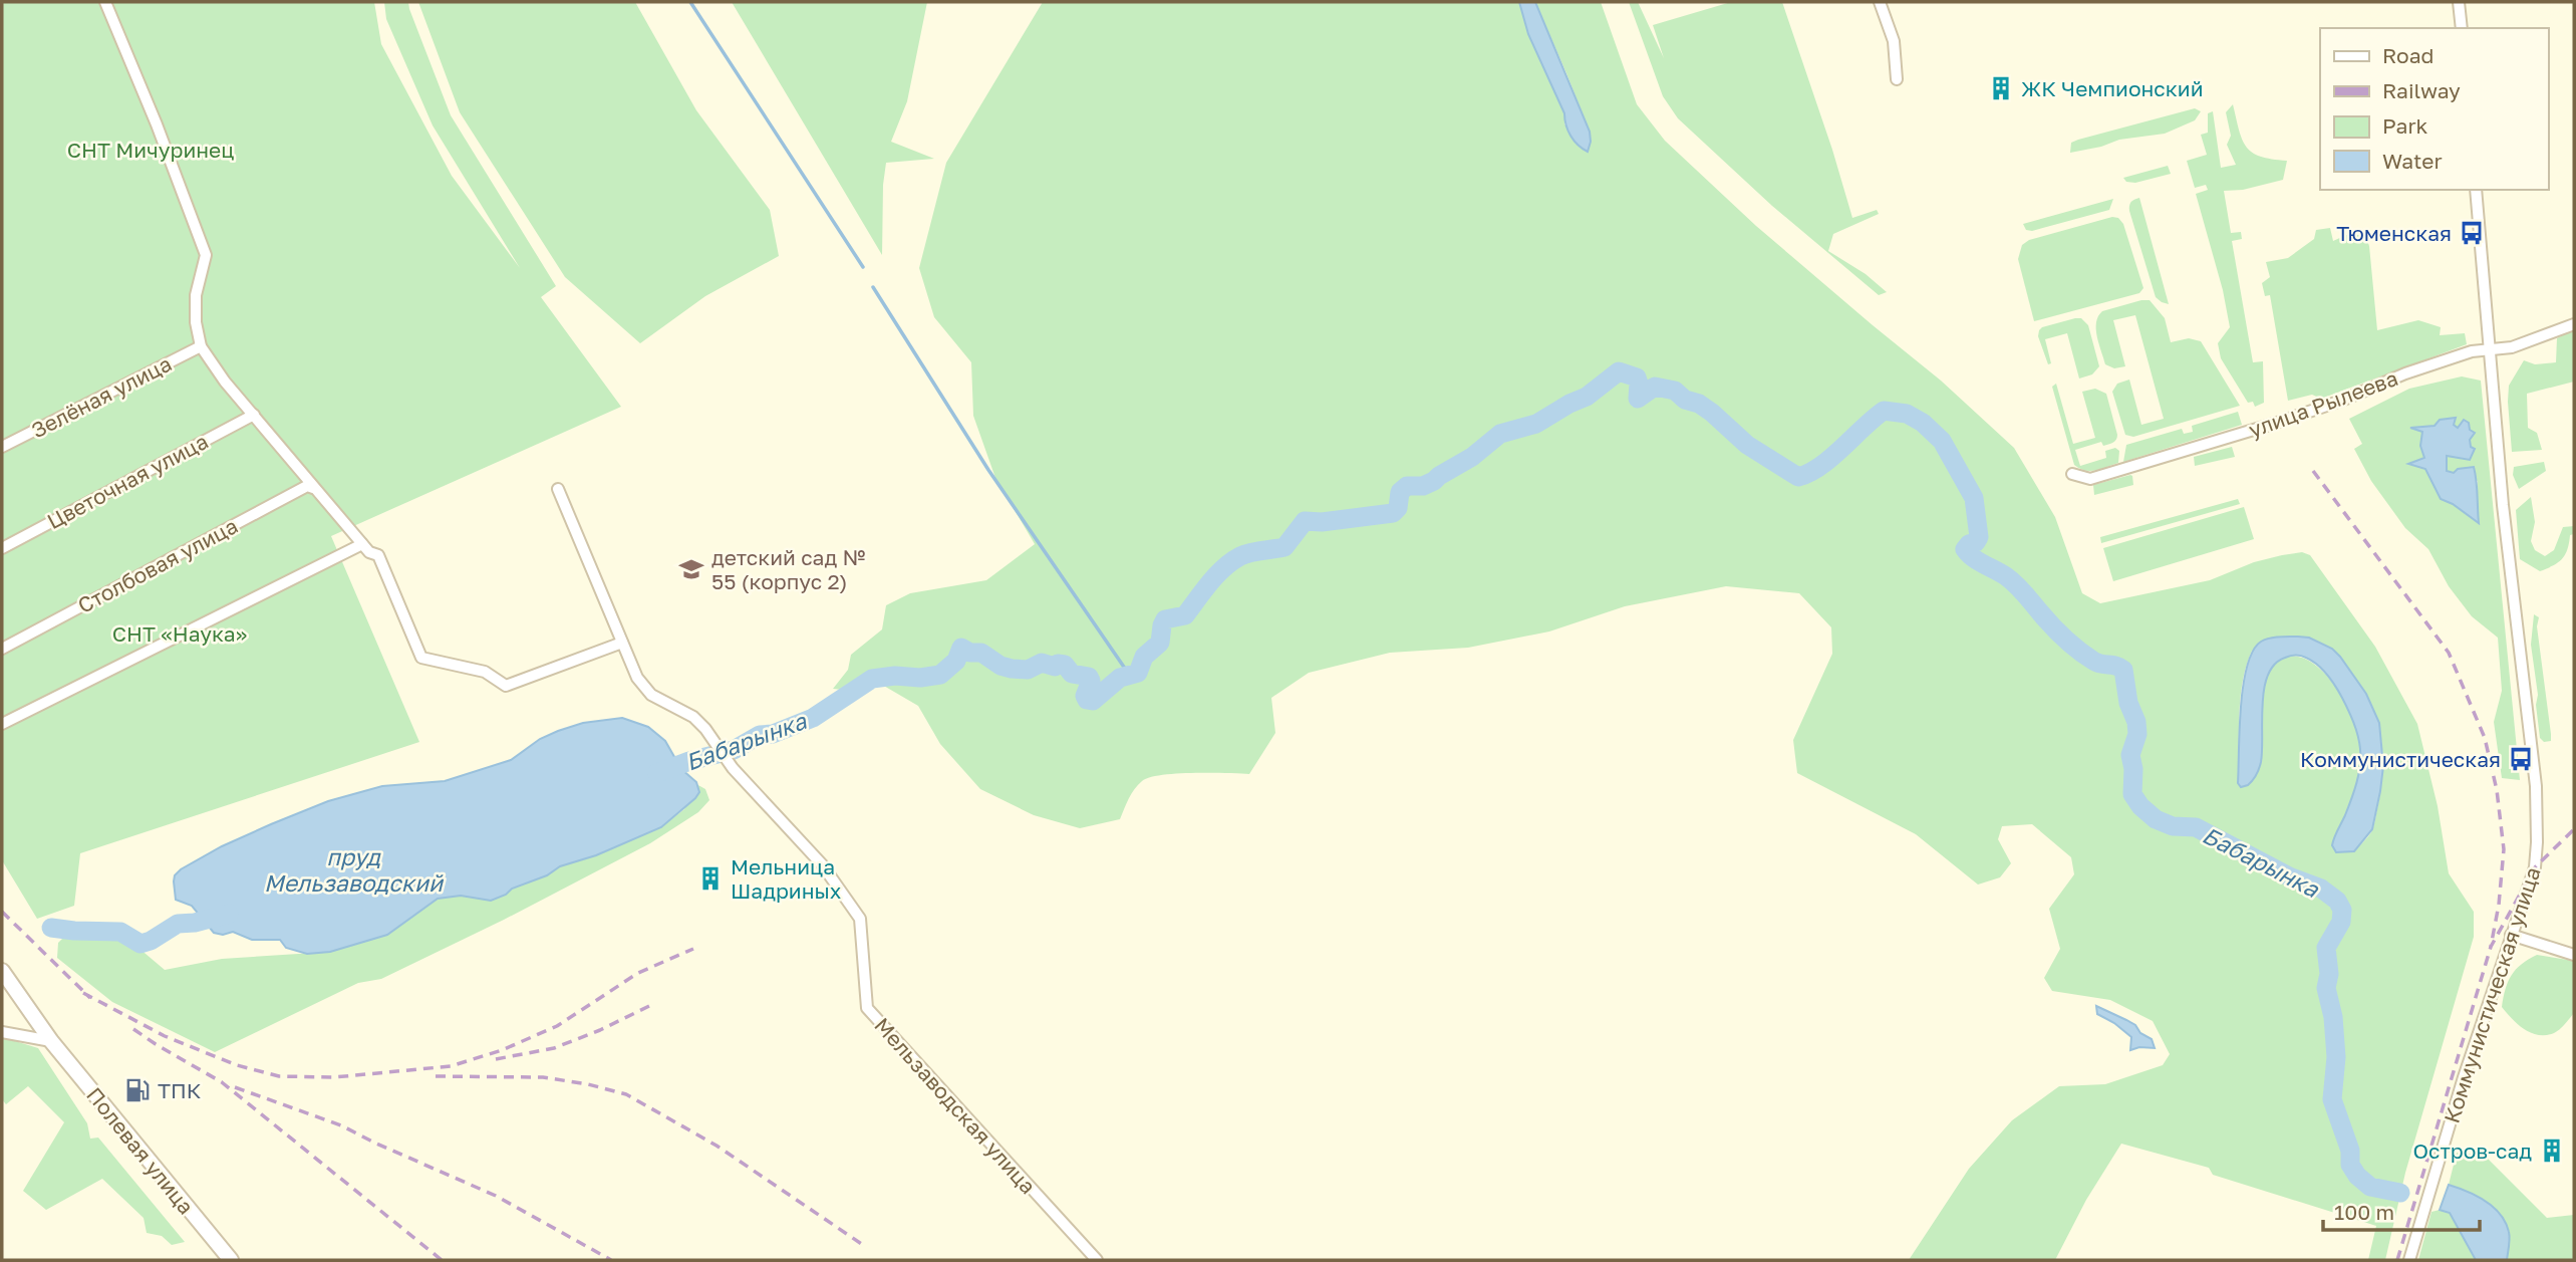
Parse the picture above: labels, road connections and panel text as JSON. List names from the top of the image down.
{
  "streets": {
    "street": [
      "Зелёная улица",
      "улица Рылеева",
      "Цветочная улица",
      "Столбовая улица",
      "Коммунистическая улица",
      "Мельзаводская улица",
      "Полевая улица"
    ]
  },
  "crossings": [
    ["улица Рылеева", "Коммунистическая улица"]
  ],
  "water": ["Бабарынка", "пруд Мельзаводский"],
  "parks": ["СНТ Мичуринец", "СНТ «Наука»"],
  "places": {
    "building": ["ЖК Чемпионский", "Мельница Шадриных", "Остров-сад"],
    "bus stop": ["Тюменская", "Коммунистическая"],
    "school or university": ["детский сад № 55 (корпус 2)"],
    "fuel station": ["ТПК"]
  },
  "legend": [
    "Road",
    "Railway",
    "Park",
    "Water"
  ],
  "scale_bar": "100 m"
}
